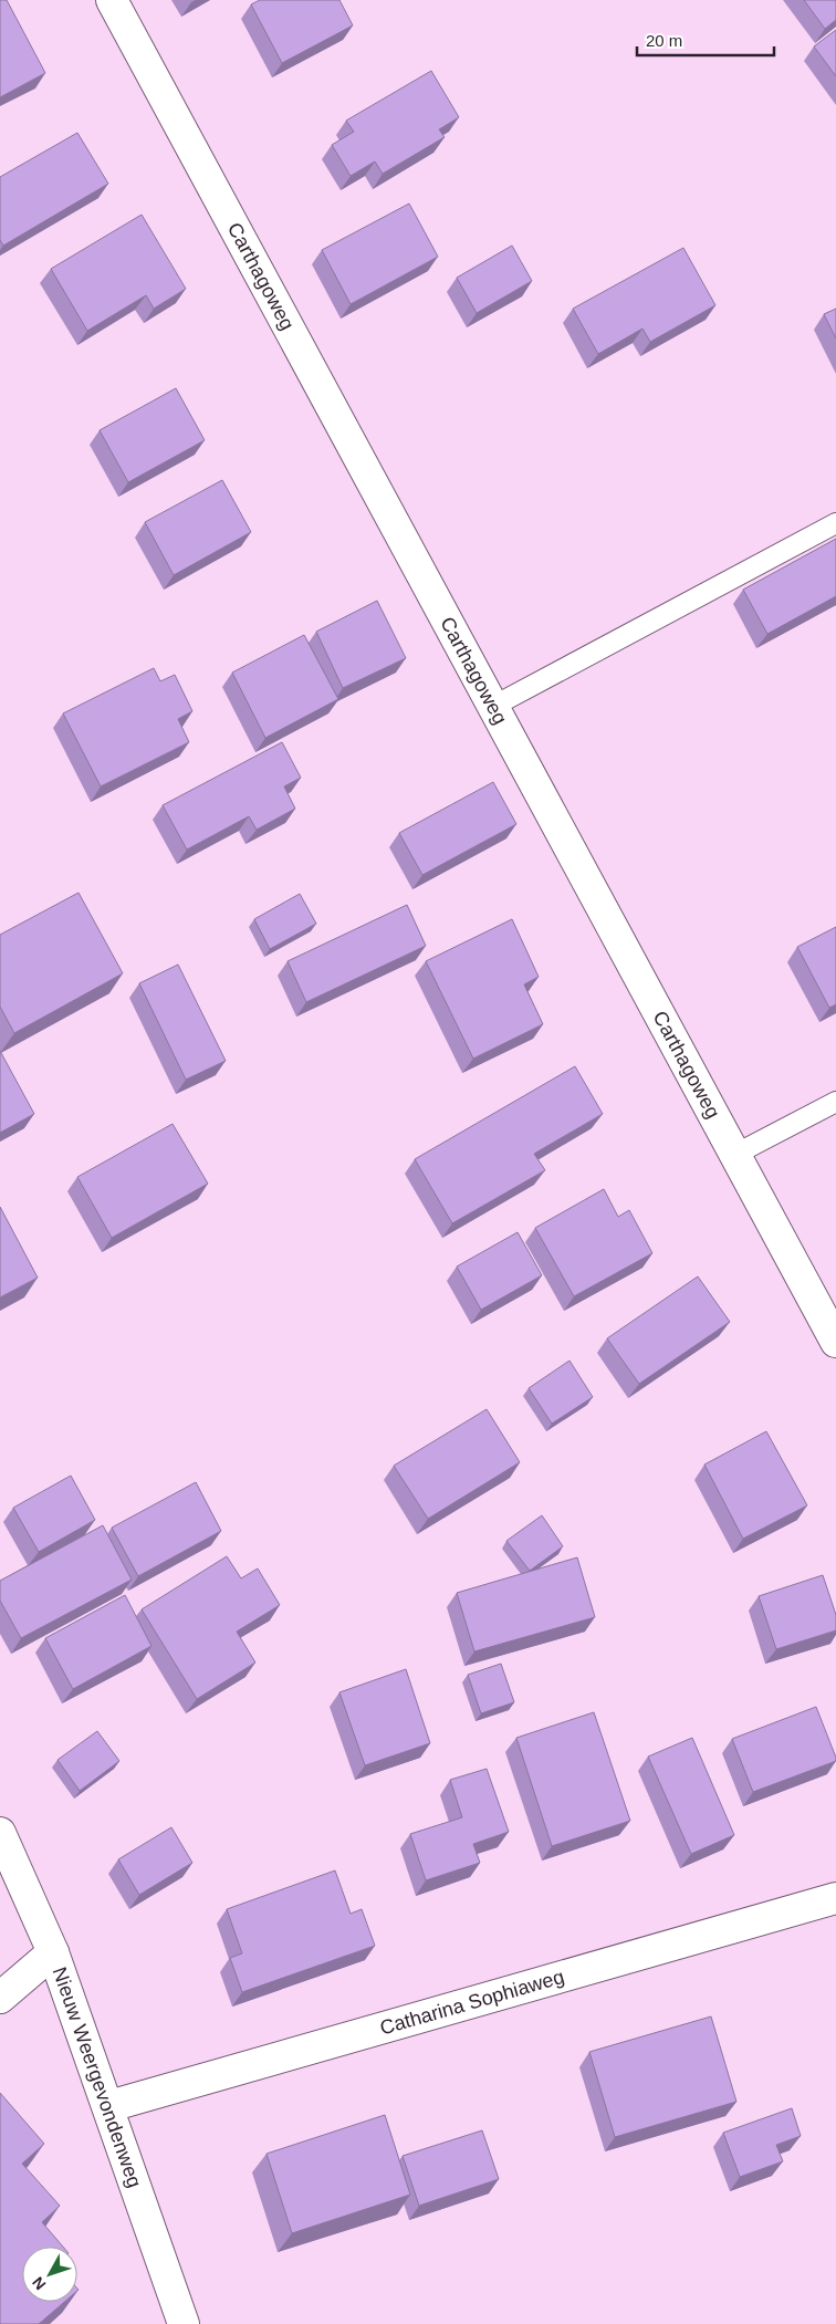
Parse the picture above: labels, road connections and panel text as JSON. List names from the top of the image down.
{
  "streets": {
    "street": ["Carthagoweg", "Catharina Sophiaweg", "Nieuw Weergevondenweg"]
  },
  "crossings": [
    ["Catharina Sophiaweg", "Nieuw Weergevondenweg"]
  ],
  "scale_bar": "20 m",
  "north": "bottom left"
}
